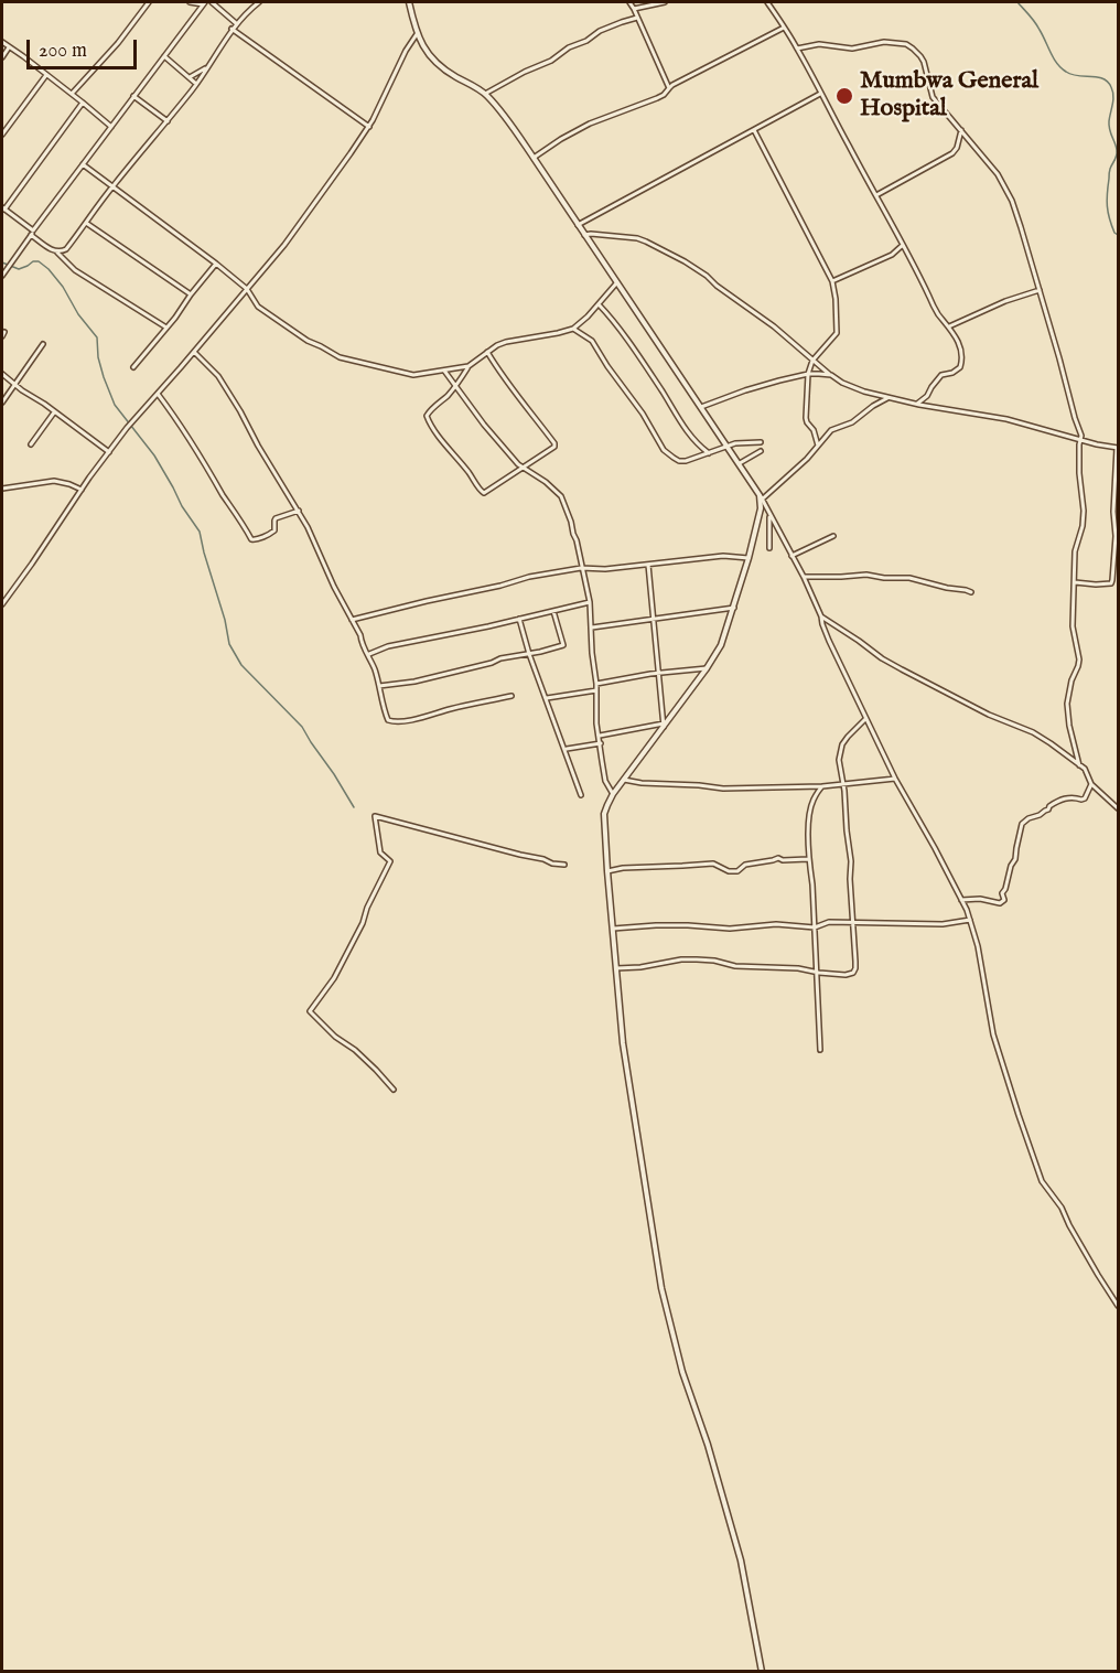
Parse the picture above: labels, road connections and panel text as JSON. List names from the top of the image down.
{
  "places": ["Mumbwa General Hospital"],
  "scale_bar": "200 m"
}
